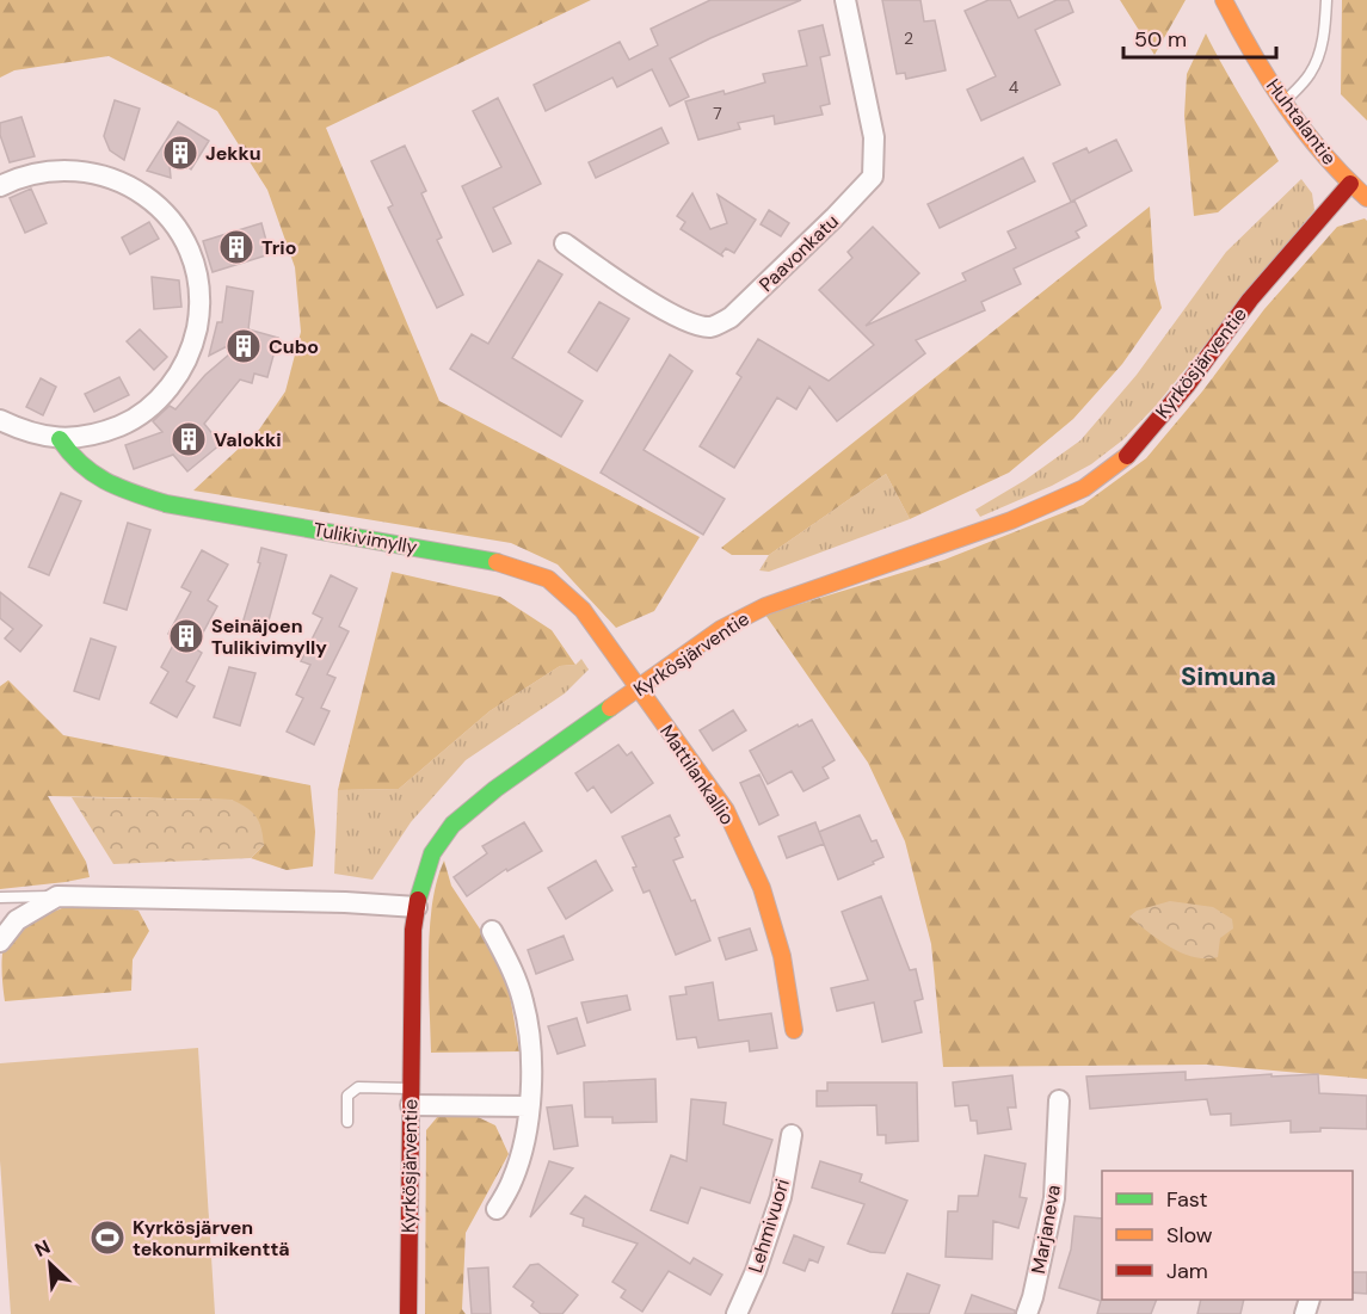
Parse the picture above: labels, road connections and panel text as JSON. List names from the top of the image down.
{
  "streets": {
    "street": [
      "Huhtalantie",
      "Paavonkatu",
      "Kyrkösjärventie",
      "Tulikivimylly",
      "Mattilankallio",
      "Lehmivuori",
      "Marjaneva"
    ]
  },
  "crossings": [
    ["Huhtalantie", "Kyrkösjärventie"],
    ["Kyrkösjärventie", "Tulikivimylly"],
    ["Kyrkösjärventie", "Mattilankallio"],
    ["Tulikivimylly", "Mattilankallio"]
  ],
  "districts": ["Simuna"],
  "places": {
    "building": [
      "Jekku",
      "Trio",
      "Cubo",
      "Valokki",
      "Seinäjoen Tulikivimylly"
    ],
    "sports": ["Kyrkösjärven tekonurmikenttä"]
  },
  "house_numbers": ["2", "4", "7"],
  "legend": ["Fast", "Slow", "Jam"],
  "scale_bar": "50 m",
  "north": "top left"
}
